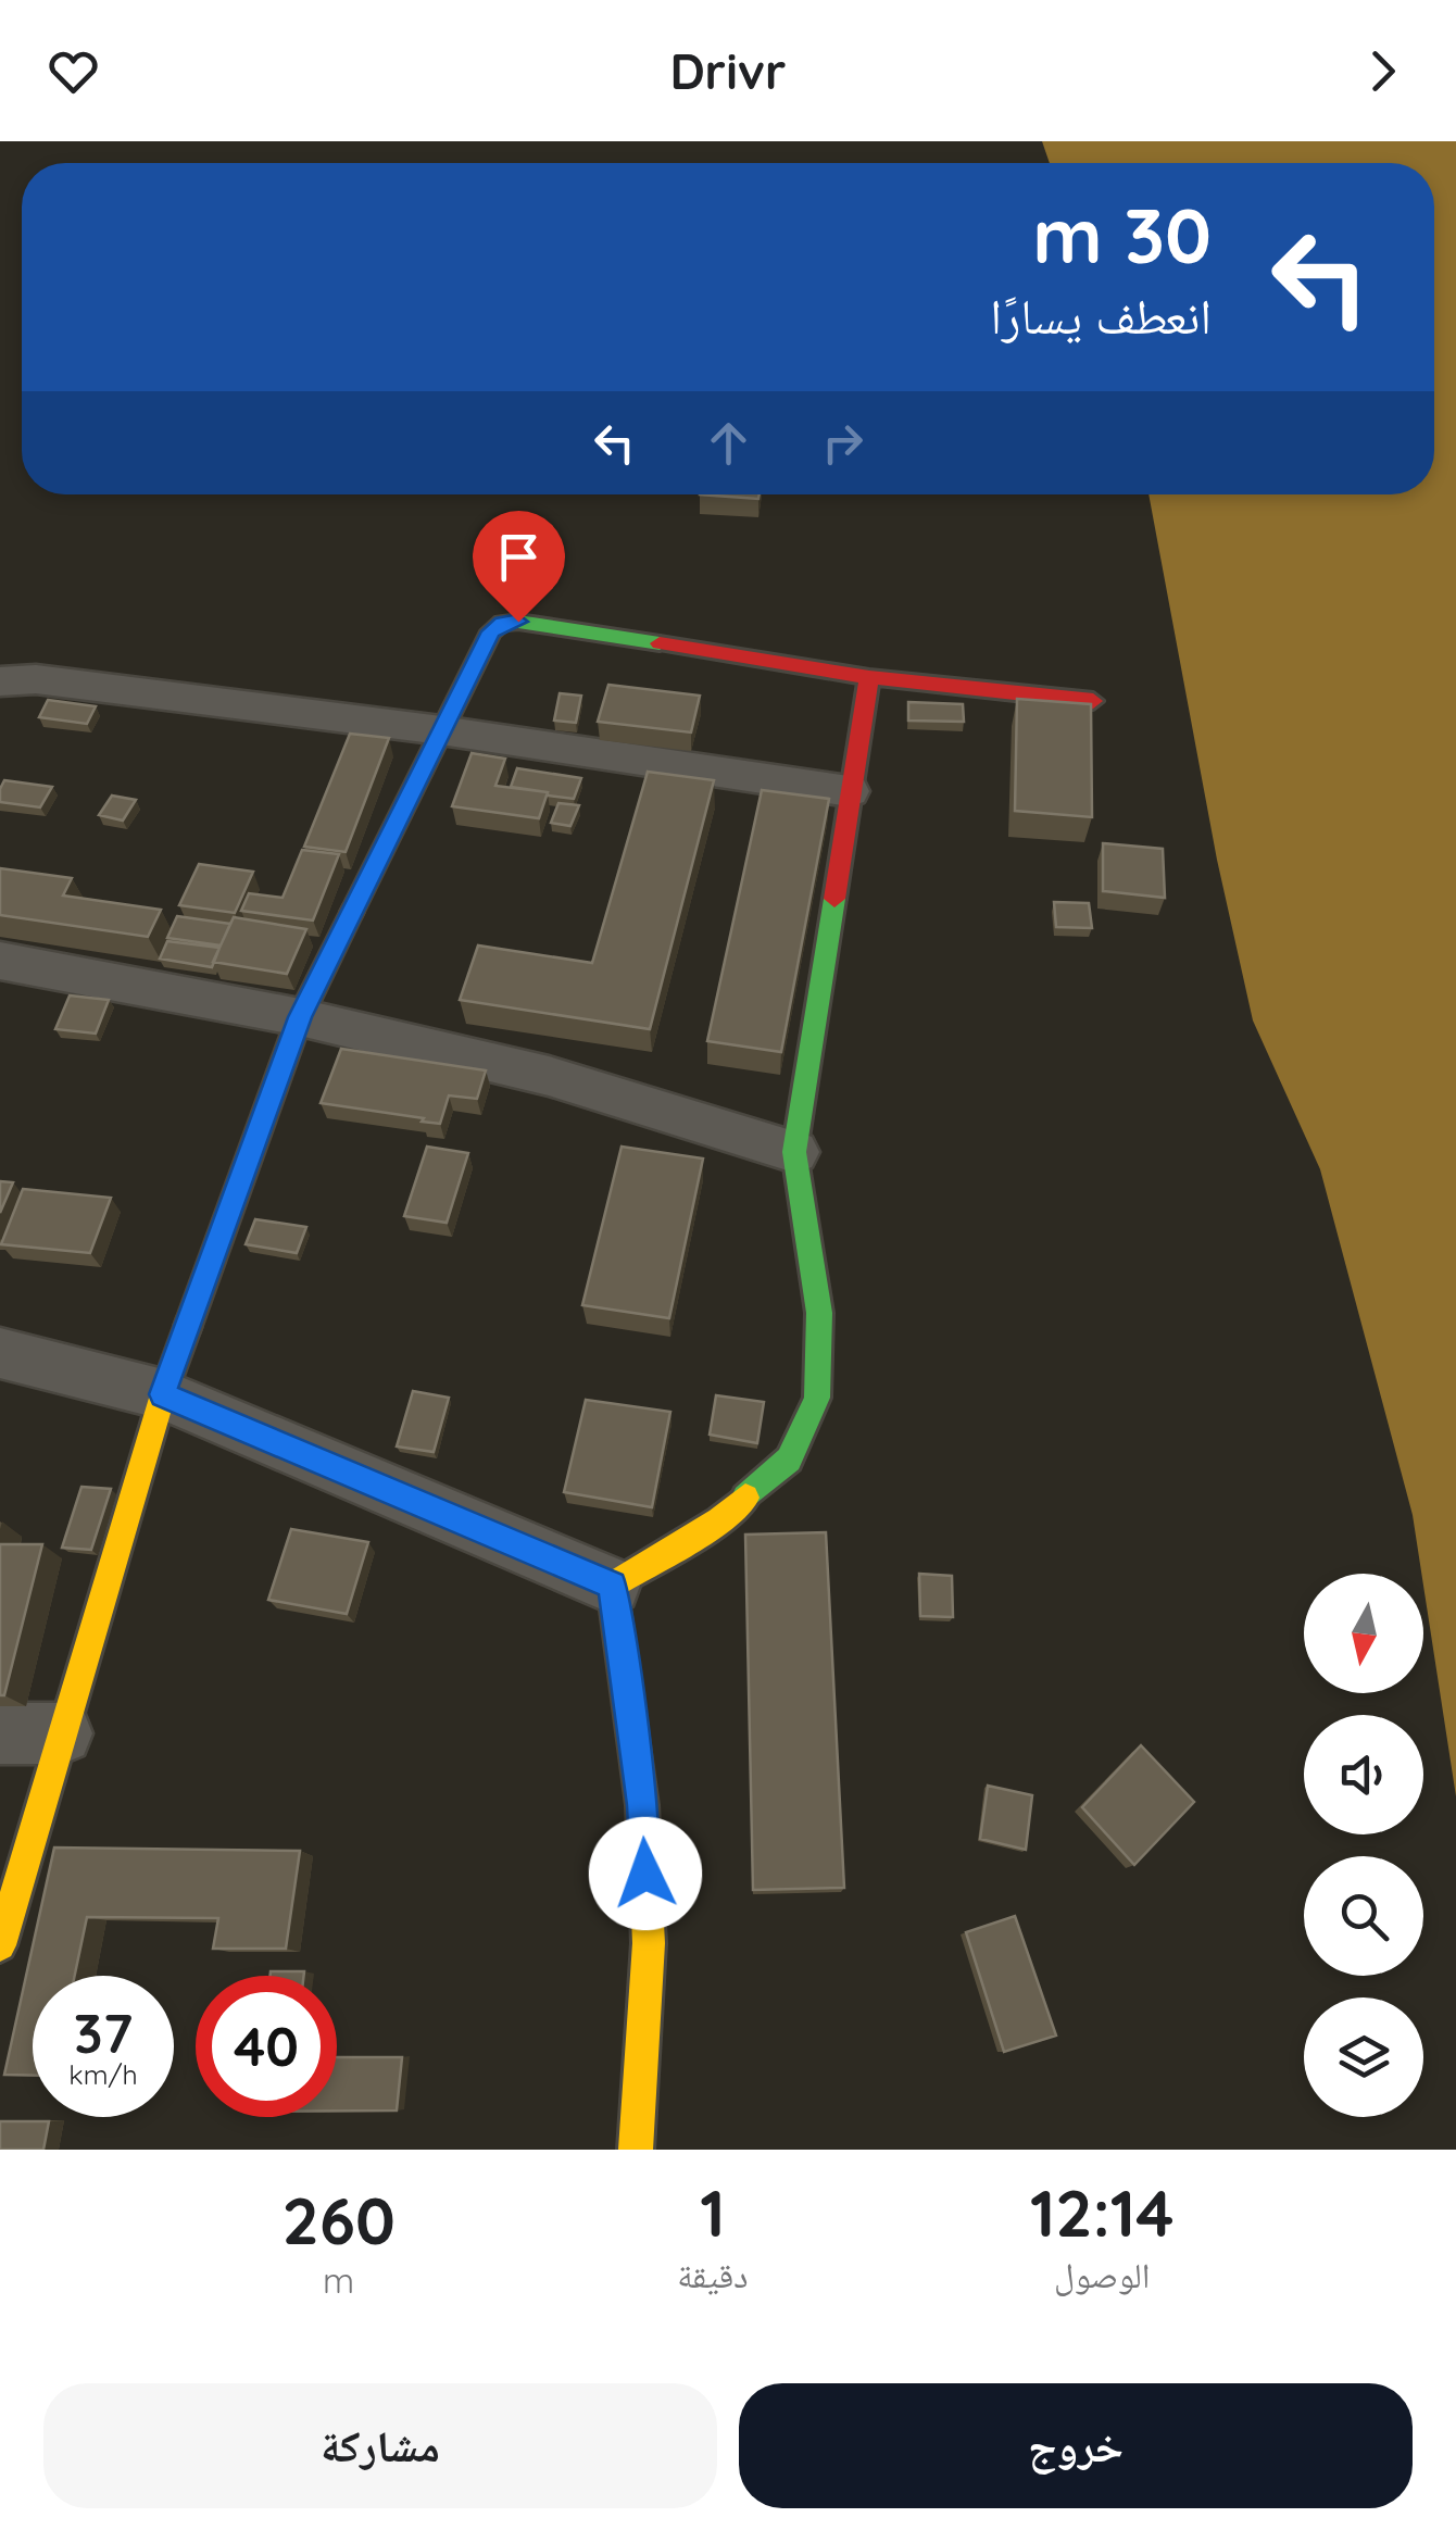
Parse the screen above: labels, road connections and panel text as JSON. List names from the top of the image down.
{
  "north": "bottom",
  "page": {
    "header": "Drivr",
    "turn": ["30 m", "انعطف يسارًا"],
    "speed": "37 km/h",
    "limit": "40",
    "eta": [
      "12:14",
      "الوصول",
      "1",
      "دقيقة",
      "260",
      "m"
    ],
    "buttons": ["خروج", "مشاركة"]
  }
}
